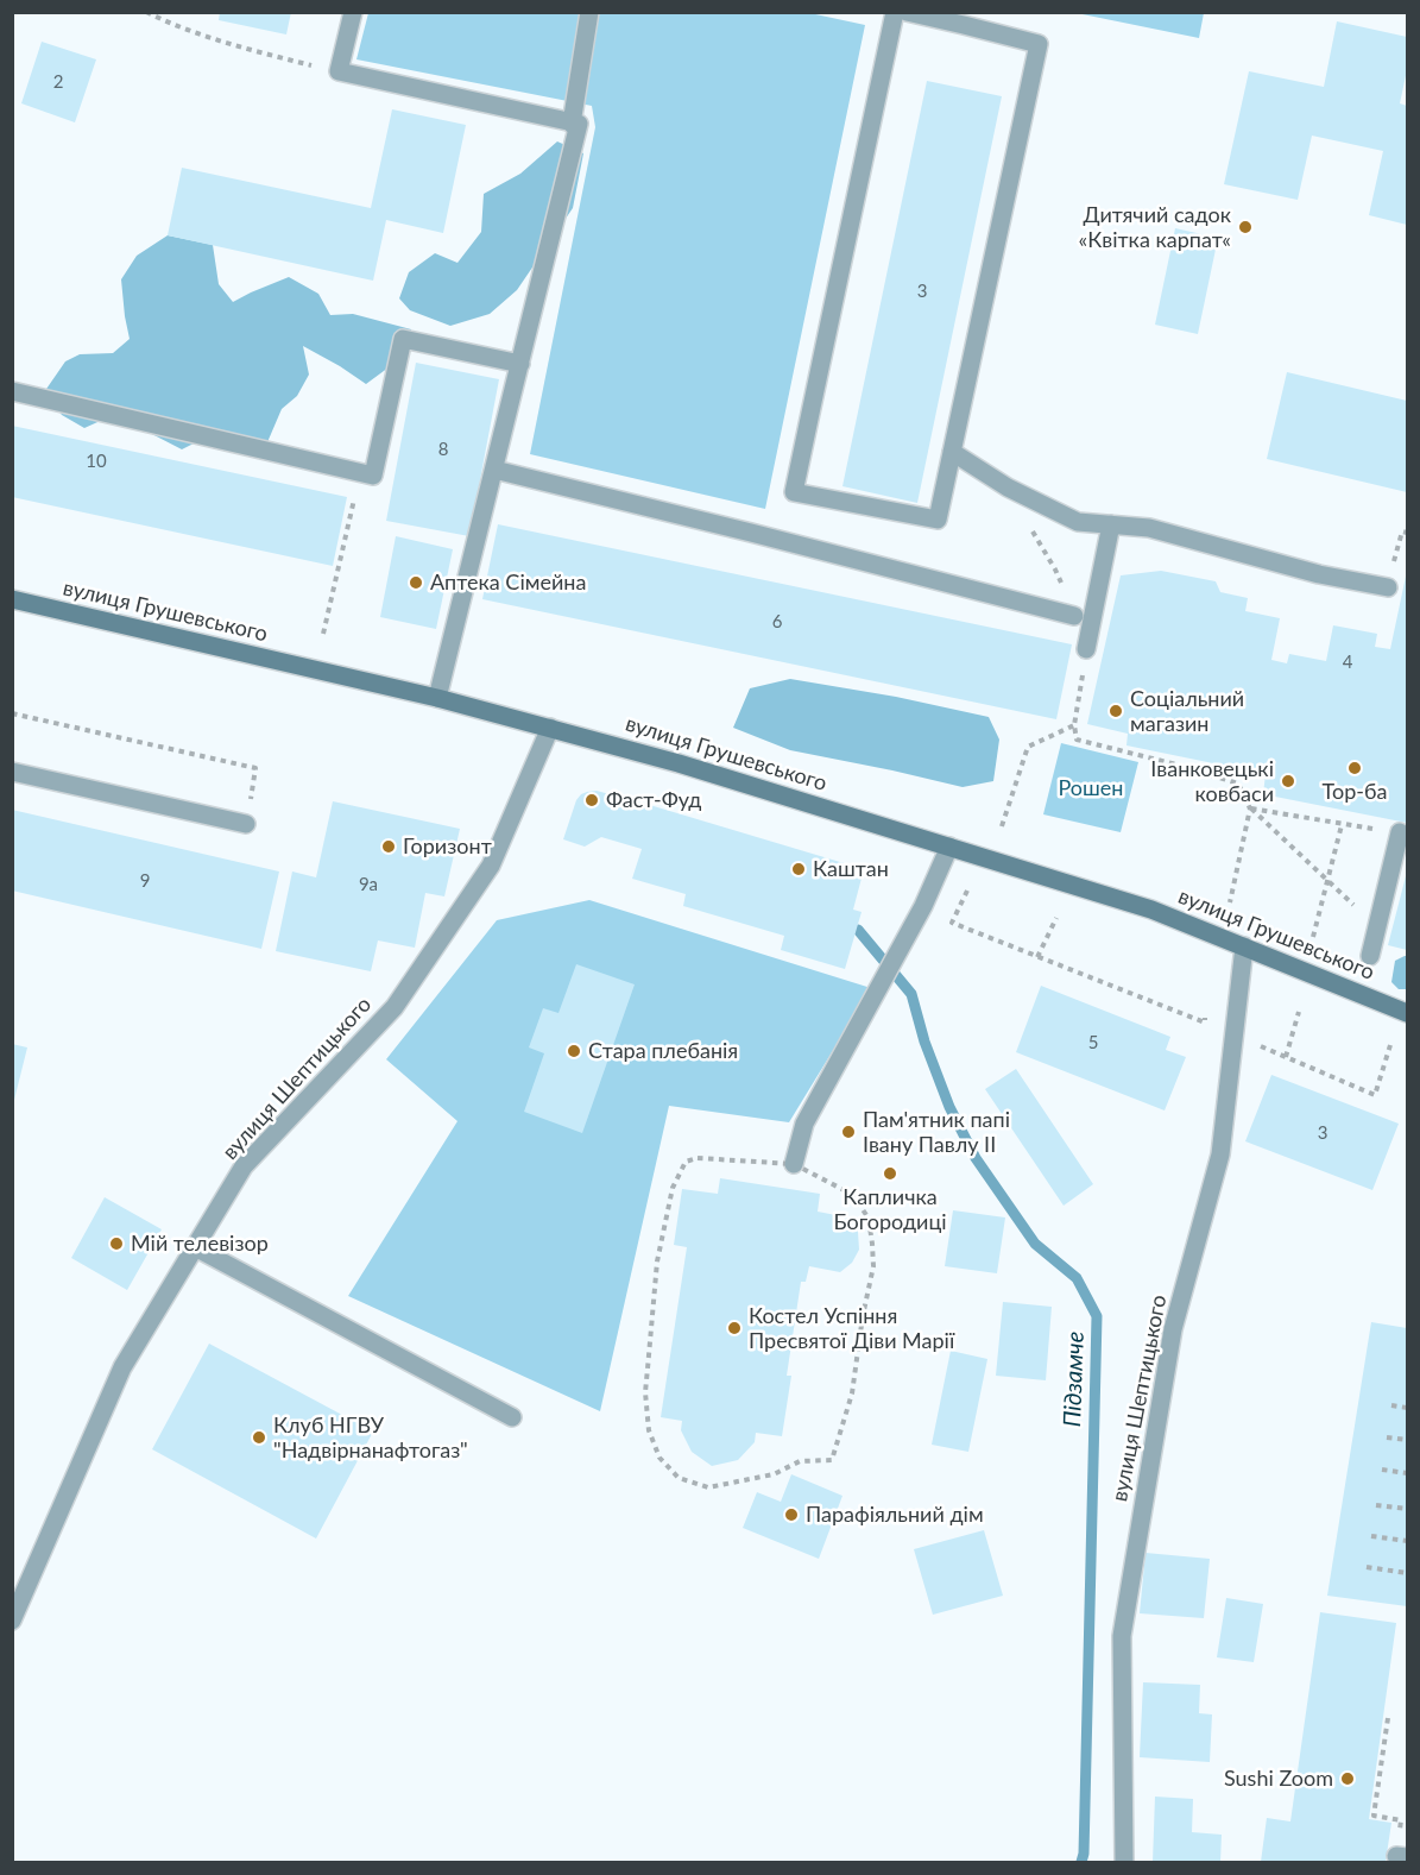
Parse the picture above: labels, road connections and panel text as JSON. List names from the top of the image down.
{
  "streets": {
    "street": ["вулиця Грушевського", "вулиця Шептицького"]
  },
  "crossings": [
    ["вулиця Грушевського", "вулиця Шептицького"]
  ],
  "water": ["Підзамче"],
  "parks": ["Рошен"],
  "places": [
    "Дитячий садок «Квітка карпат«",
    "Аптека Сімейна",
    "Соціальний магазин",
    "Тор-ба",
    "Іванковецькі ковбаси",
    "Фаст-Фуд",
    "Горизонт",
    "Каштан",
    "Стара плебанія",
    "Пам'ятник папі Івану Павлу ІІ",
    "Капличка Богородиці",
    "Мій телевізор",
    "Костел Успіння Пресвятої Діви Марії",
    "Клуб НГВУ \"Надвірнанафтогаз\"",
    "Парафіяльний дім",
    "Sushi Zoom"
  ],
  "house_numbers": [
    "2",
    "3",
    "8",
    "10",
    "6",
    "4",
    "9",
    "9а",
    "5",
    "3"
  ]
}
